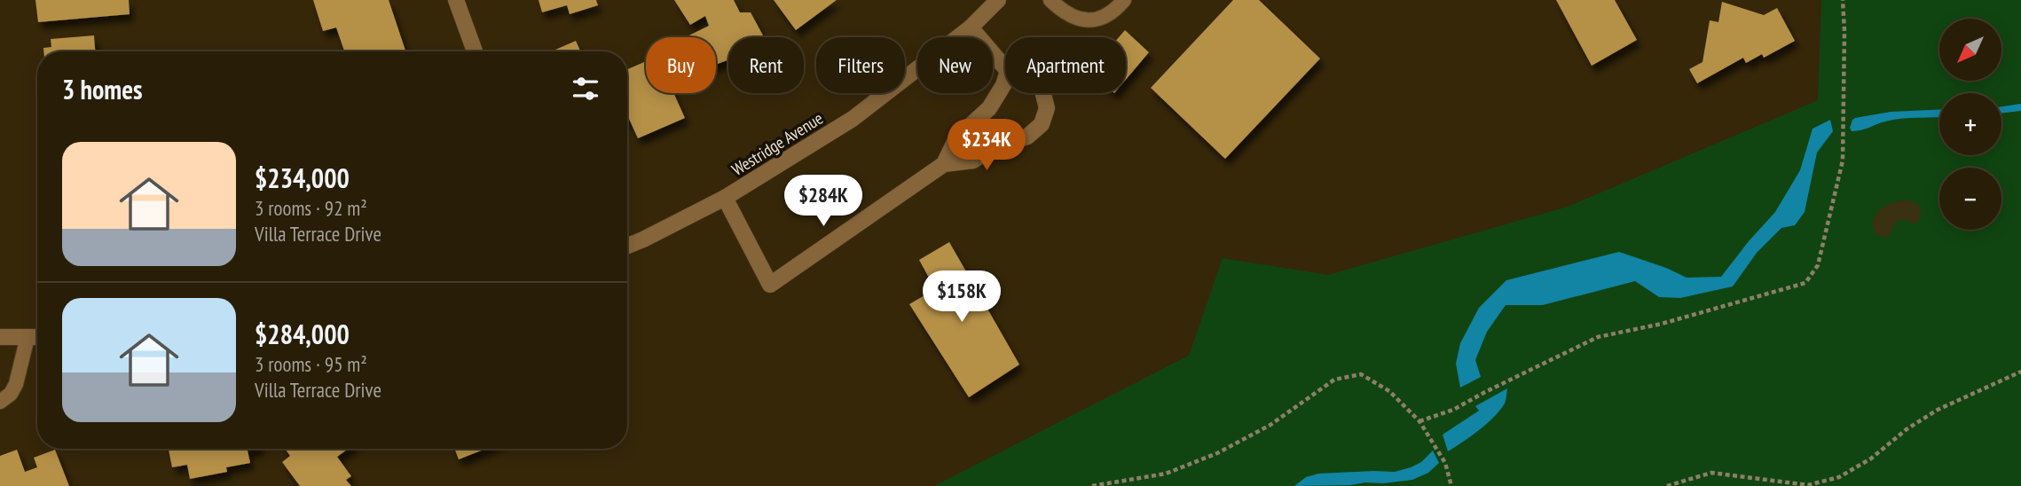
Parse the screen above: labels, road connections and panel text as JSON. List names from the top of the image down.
{
  "streets": {
    "street": ["Westridge Avenue"]
  },
  "north": "bottom left",
  "page": {
    "map_buttons": ["+", "−"],
    "chip": [
      "Buy",
      "Rent",
      "Filters",
      "New",
      "Apartment"
    ],
    "heading": "3 homes",
    "price": ["$234K", "$284K", "$158K"],
    "list": [
      {
        "name": "$234,000",
        "note": "3 rooms · 92 m² · Villa Terrace Drive"
      },
      {
        "name": "$284,000",
        "note": "3 rooms · 95 m² · Villa Terrace Drive"
      }
    ]
  }
}
